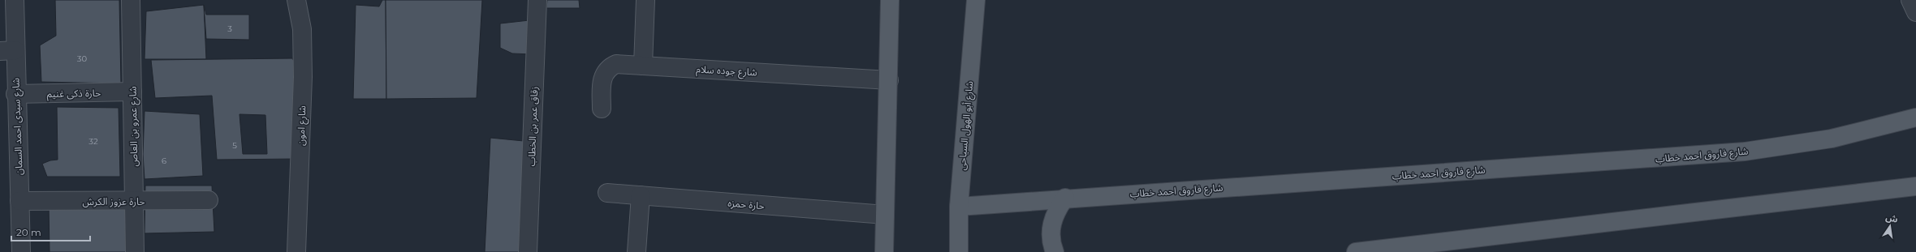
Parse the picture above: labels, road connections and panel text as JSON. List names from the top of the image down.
{
  "streets": {
    "main road": ["شارع أبو الهول السياحى", "شارع فاروق احمد خطاب"],
    "street": [
      "شارع جوده سلام",
      "حارة ذكى غنيم",
      "شارع امون",
      "شارع سيدى احمد السمان",
      "شارع عمرو بن العاص",
      "زقاق عمر بن الخطاب",
      "حارة عزوز الكرش",
      "حارة حمزه"
    ]
  },
  "crossings": [
    ["حارة ذكى غنيم", "شارع سيدى احمد السمان"],
    ["حارة ذكى غنيم", "شارع عمرو بن العاص"],
    ["شارع أبو الهول السياحى", "شارع فاروق احمد خطاب"],
    ["شارع سيدى احمد السمان", "حارة عزوز الكرش"],
    ["شارع عمرو بن العاص", "حارة عزوز الكرش"]
  ],
  "house_numbers": [
    "3",
    "30",
    "32",
    "5",
    "6"
  ],
  "scale_bar": "20 m",
  "north": "top"
}
